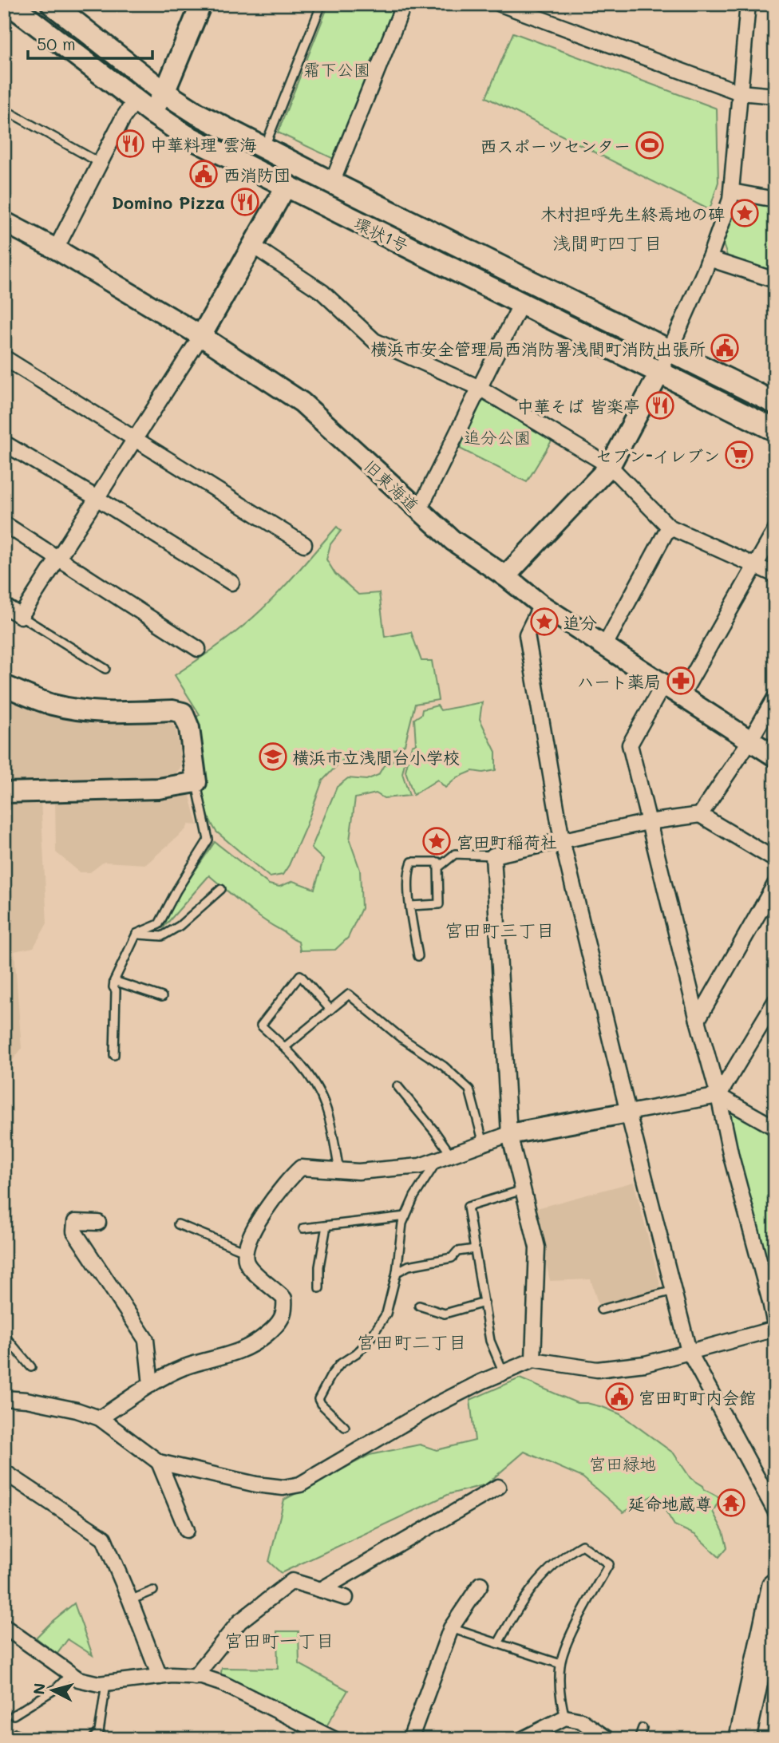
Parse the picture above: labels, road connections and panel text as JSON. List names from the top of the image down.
{
  "streets": {
    "main road": ["環状1号"],
    "street": ["旧東海道"]
  },
  "districts": [
    "浅間町四丁目",
    "宮田町三丁目",
    "宮田町二丁目",
    "宮田町一丁目"
  ],
  "parks": ["霜下公園", "追分公園", "宮田緑地"],
  "places": {
    "restaurant": ["中華料理 雲海", "Domino Pizza", "中華そば 皆楽亭"],
    "sports": ["西スポーツセンター"],
    "public building": ["西消防団", "横浜市安全管理局西消防署浅間町消防出張所", "宮田町町内会館"],
    "place": ["木村担呼先生終焉地の碑", "追分", "宮田町稲荷社"],
    "supermarket": ["セブン-イレブン"],
    "pharmacy": ["ハート薬局"],
    "school or university": ["横浜市立浅間台小学校"],
    "temple": ["延命地蔵尊"]
  },
  "scale_bar": "50 m",
  "north": "left"
}
